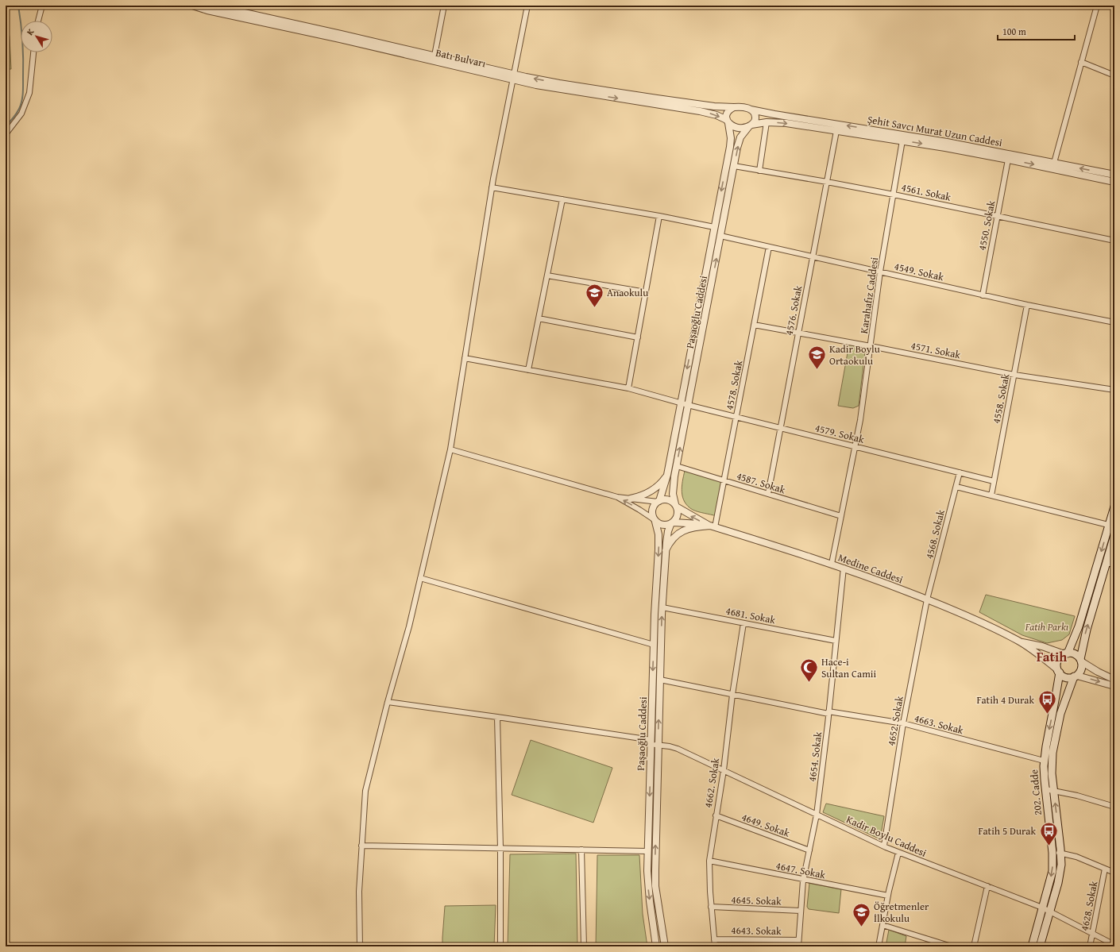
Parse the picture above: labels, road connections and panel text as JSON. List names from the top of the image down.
{
  "streets": {
    "main road": ["202. Cadde"],
    "street": [
      "Batı Bulvarı",
      "Şehit Savcı Murat Uzun Caddesi",
      "4561. Sokak",
      "4550. Sokak",
      "4549. Sokak",
      "Karahafız Caddesi",
      "4576. Sokak",
      "Paşaoğlu Caddesi",
      "4571. Sokak",
      "4578. Sokak",
      "4558. Sokak",
      "4579. Sokak",
      "4587. Sokak",
      "4568. Sokak",
      "Medine Caddesi",
      "4681. Sokak",
      "4652. Sokak",
      "4663. Sokak",
      "4654. Sokak",
      "4662. Sokak",
      "4649. Sokak",
      "Kadir Boylu Caddesi",
      "4647. Sokak",
      "4645. Sokak",
      "4628. Sokak",
      "4643. Sokak"
    ]
  },
  "crossings": [
    ["Batı Bulvarı", "Şehit Savcı Murat Uzun Caddesi"],
    ["Batı Bulvarı", "Paşaoğlu Caddesi"],
    ["Şehit Savcı Murat Uzun Caddesi", "4550. Sokak"],
    ["Şehit Savcı Murat Uzun Caddesi", "Karahafız Caddesi"],
    ["Şehit Savcı Murat Uzun Caddesi", "4576. Sokak"],
    ["Şehit Savcı Murat Uzun Caddesi", "Paşaoğlu Caddesi"],
    ["4561. Sokak", "4550. Sokak"],
    ["4561. Sokak", "Karahafız Caddesi"],
    ["4561. Sokak", "4576. Sokak"],
    ["4561. Sokak", "Paşaoğlu Caddesi"],
    ["4550. Sokak", "4549. Sokak"],
    ["4549. Sokak", "Karahafız Caddesi"],
    ["4549. Sokak", "4576. Sokak"],
    ["4549. Sokak", "Paşaoğlu Caddesi"],
    ["4549. Sokak", "4578. Sokak"],
    ["4549. Sokak", "4558. Sokak"],
    ["Karahafız Caddesi", "4571. Sokak"],
    ["Karahafız Caddesi", "4579. Sokak"],
    ["Karahafız Caddesi", "4587. Sokak"],
    ["Karahafız Caddesi", "Medine Caddesi"],
    ["4576. Sokak", "4571. Sokak"],
    ["4576. Sokak", "4579. Sokak"],
    ["4576. Sokak", "4587. Sokak"],
    ["Paşaoğlu Caddesi", "4579. Sokak"],
    ["Paşaoğlu Caddesi", "4587. Sokak"],
    ["Paşaoğlu Caddesi", "Medine Caddesi"],
    ["Paşaoğlu Caddesi", "4681. Sokak"],
    ["Paşaoğlu Caddesi", "4663. Sokak"],
    ["Paşaoğlu Caddesi", "Kadir Boylu Caddesi"],
    ["4571. Sokak", "4578. Sokak"],
    ["4571. Sokak", "4558. Sokak"],
    ["4578. Sokak", "4579. Sokak"],
    ["4578. Sokak", "4587. Sokak"],
    ["4578. Sokak", "Medine Caddesi"],
    ["4558. Sokak", "4579. Sokak"],
    ["4579. Sokak", "4568. Sokak"],
    ["4568. Sokak", "Medine Caddesi"],
    ["4568. Sokak", "4652. Sokak"],
    ["Medine Caddesi", "4652. Sokak"],
    ["Medine Caddesi", "4654. Sokak"],
    ["Medine Caddesi", "202. Cadde"],
    ["4681. Sokak", "4654. Sokak"],
    ["4681. Sokak", "4662. Sokak"],
    ["4652. Sokak", "4663. Sokak"],
    ["4652. Sokak", "Kadir Boylu Caddesi"],
    ["4663. Sokak", "4654. Sokak"],
    ["4663. Sokak", "4662. Sokak"],
    ["4663. Sokak", "202. Cadde"],
    ["4654. Sokak", "4649. Sokak"],
    ["4654. Sokak", "Kadir Boylu Caddesi"],
    ["4654. Sokak", "4647. Sokak"],
    ["4654. Sokak", "4645. Sokak"],
    ["4654. Sokak", "4643. Sokak"],
    ["4662. Sokak", "4649. Sokak"],
    ["4662. Sokak", "Kadir Boylu Caddesi"],
    ["4662. Sokak", "4647. Sokak"],
    ["4662. Sokak", "4645. Sokak"],
    ["4662. Sokak", "4643. Sokak"],
    ["202. Cadde", "Kadir Boylu Caddesi"],
    ["Kadir Boylu Caddesi", "4628. Sokak"]
  ],
  "districts": ["Fatih"],
  "parks": ["Fatih Parkı"],
  "places": {
    "school or university": ["Anaokulu", "Kadir Boylu Ortaokulu", "Öğretmenler İlkokulu"],
    "mosque": ["Hace-i Sultan Camii"],
    "bus stop": ["Fatih 4 Durak", "Fatih 5 Durak"]
  },
  "scale_bar": "100 m",
  "north": "top left"
}
